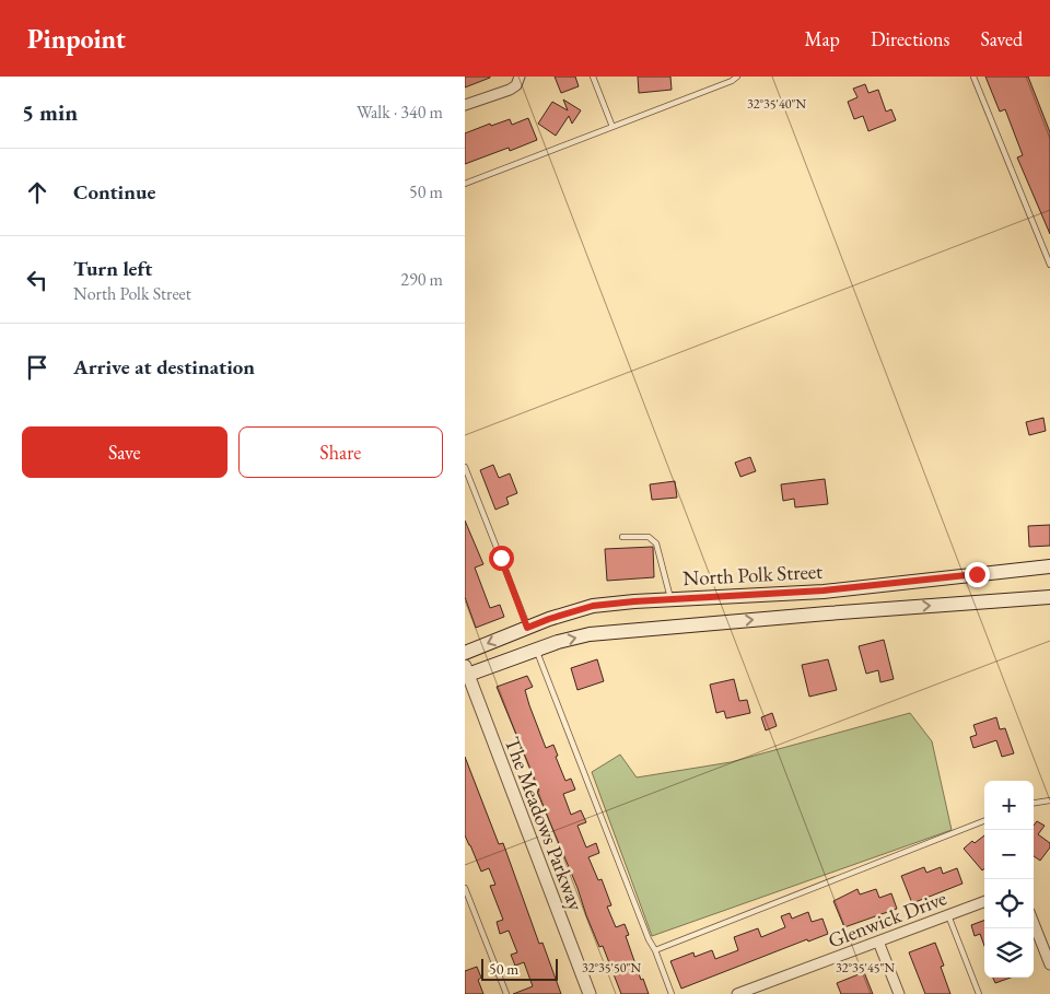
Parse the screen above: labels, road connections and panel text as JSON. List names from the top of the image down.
{
  "streets": {
    "main road": ["North Polk Street"],
    "street": ["The Meadows Parkway", "Glenwick Drive"]
  },
  "scale_bar": "50 m",
  "page": {
    "header": "Pinpoint",
    "nav": ["Map", "Directions", "Saved"],
    "heading": ["5 min", "Walk · 340 m"],
    "list": [
      ["Continue", "50 m"],
      ["Turn left", "North Polk Street", "290 m"],
      "Arrive at destination"
    ],
    "buttons": ["Save", "Share"],
    "map_buttons": ["+", "−"],
    "scale": "50 m"
  },
  "coordinates": ["32°35'40\"N", "32°35'50\"N", "32°35'45\"N"]
}
